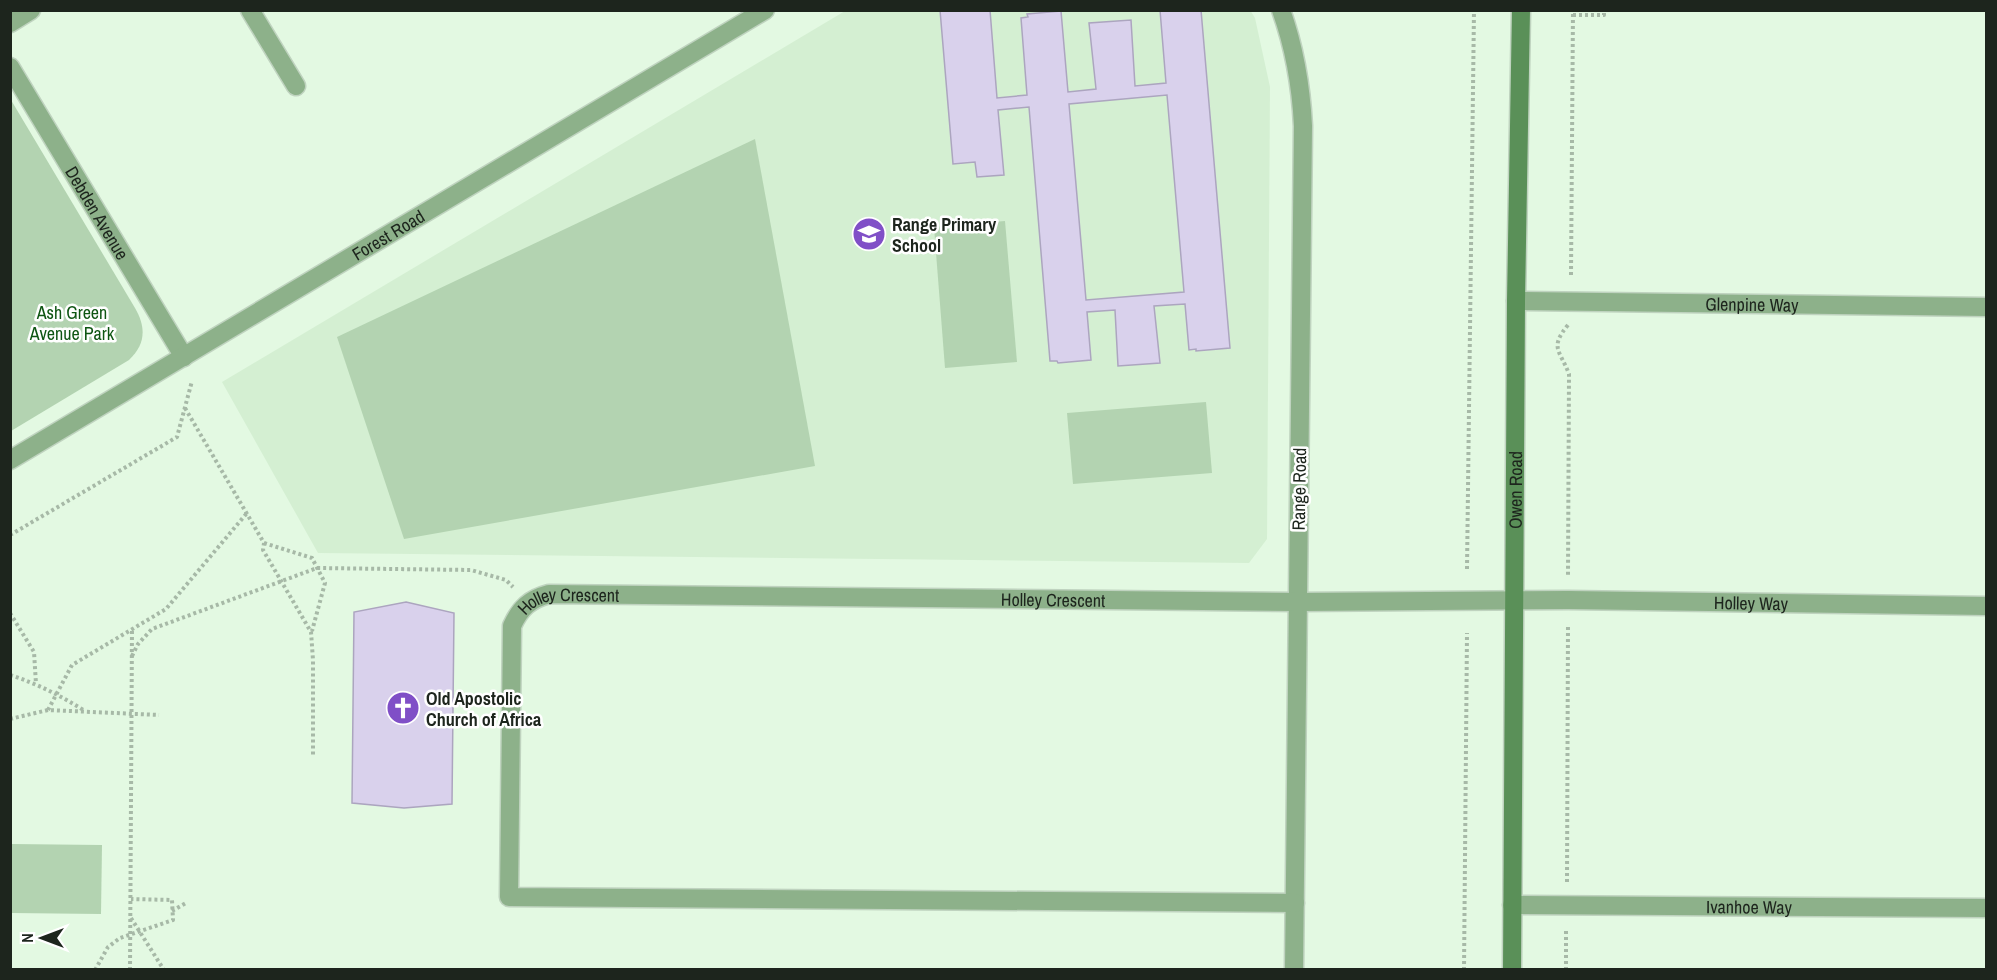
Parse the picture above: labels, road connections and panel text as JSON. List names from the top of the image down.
{
  "streets": {
    "street": [
      "Debden Avenue",
      "Forest Road",
      "Glenpine Way",
      "Range Road",
      "Owen Road",
      "Holley Crescent",
      "Holley Way",
      "Ivanhoe Way"
    ]
  },
  "crossings": [
    ["Debden Avenue", "Forest Road"],
    ["Glenpine Way", "Owen Road"],
    ["Range Road", "Holley Crescent"],
    ["Owen Road", "Holley Crescent"],
    ["Owen Road", "Holley Way"],
    ["Owen Road", "Ivanhoe Way"],
    ["Holley Crescent", "Holley Way"]
  ],
  "parks": ["Ash Green Avenue Park"],
  "places": {
    "school or university": ["Range Primary School"],
    "church": ["Old Apostolic Church of Africa"]
  },
  "north": "left"
}
